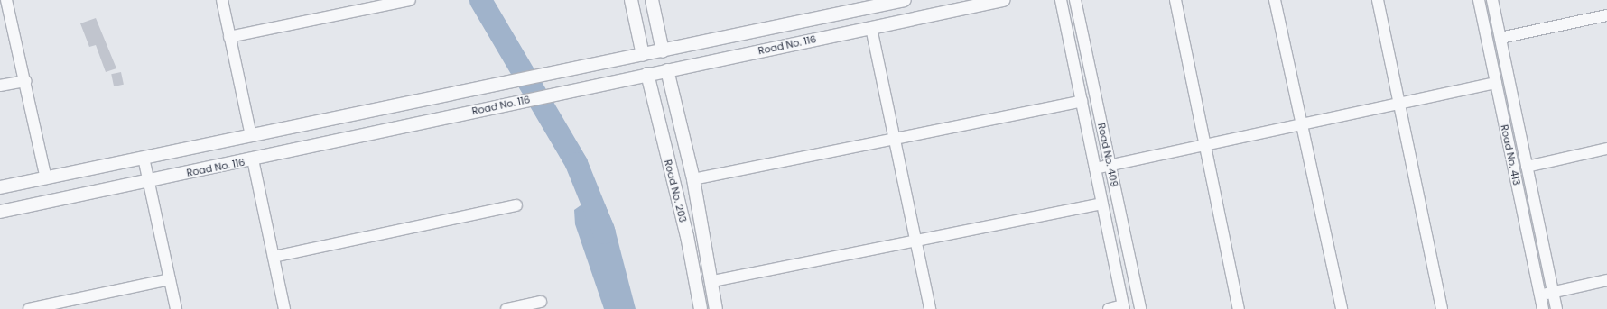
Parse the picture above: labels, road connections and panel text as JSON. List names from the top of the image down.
{
  "streets": {
    "street": [
      "Road No. 116",
      "Road No. 409",
      "Road No. 413",
      "Road No. 203"
    ]
  },
  "crossings": [
    ["Road No. 116", "Road No. 203"]
  ]
}
